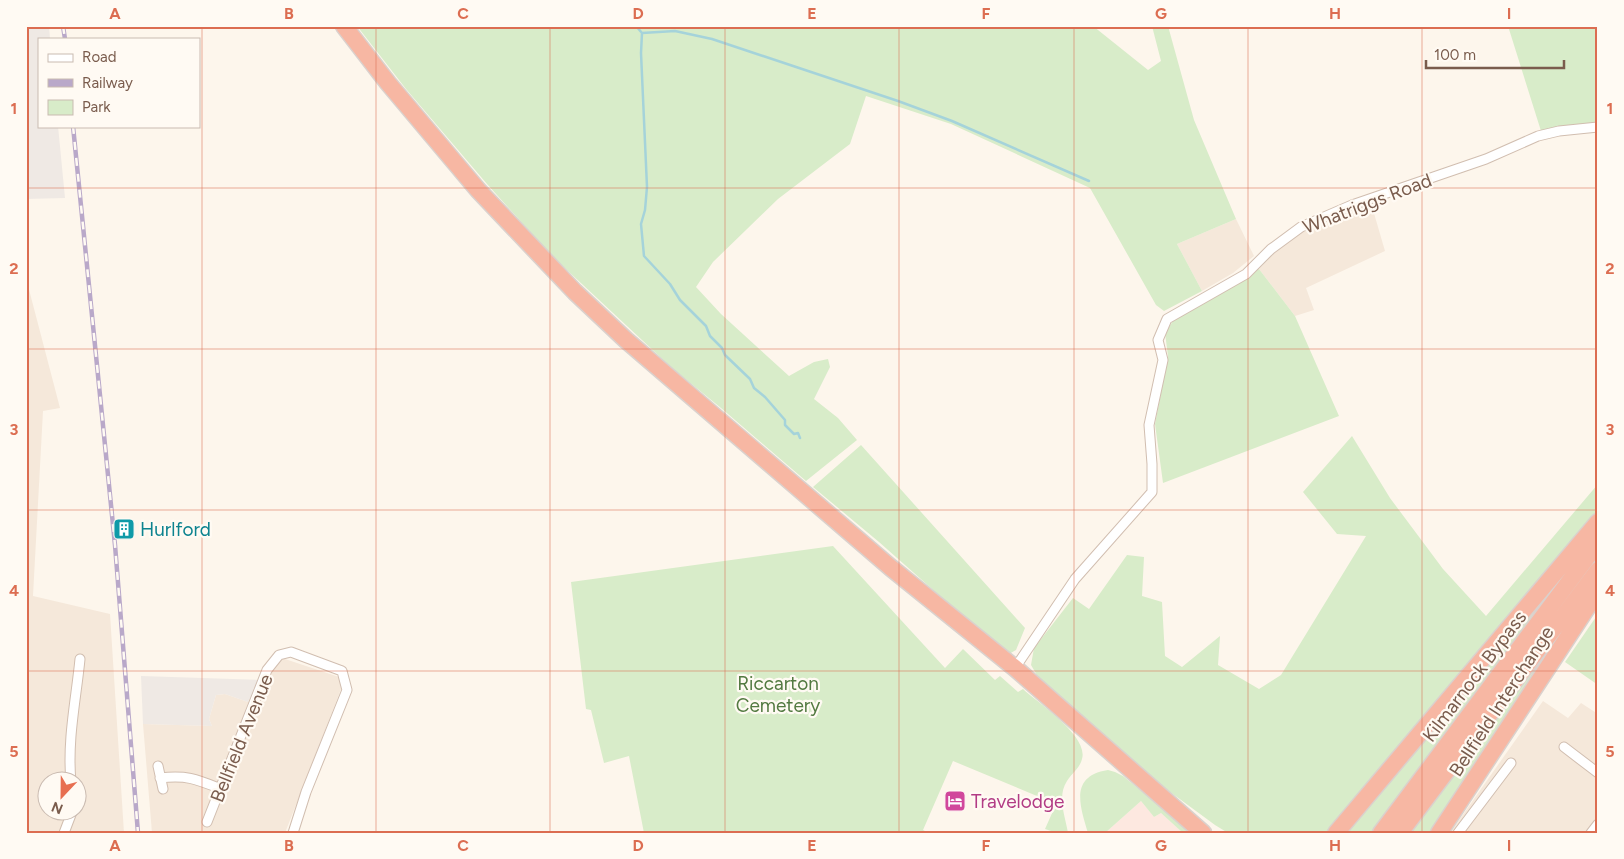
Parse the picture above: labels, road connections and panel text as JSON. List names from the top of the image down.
{
  "streets": {
    "highway": ["Kilmarnock Bypass", "Bellfield Interchange"],
    "street": ["Whatriggs Road", "Bellfield Avenue"]
  },
  "parks": ["Riccarton Cemetery"],
  "places": {
    "building": ["Hurlford"],
    "hotel": ["Travelodge"]
  },
  "legend": ["Road", "Railway", "Park"],
  "scale_bar": "100 m",
  "north": "bottom",
  "grid": {
    "columns": [
      "A",
      "B",
      "C",
      "D",
      "E",
      "F",
      "G",
      "H",
      "I"
    ],
    "rows": [
      "1",
      "2",
      "3",
      "4",
      "5"
    ]
  }
}
